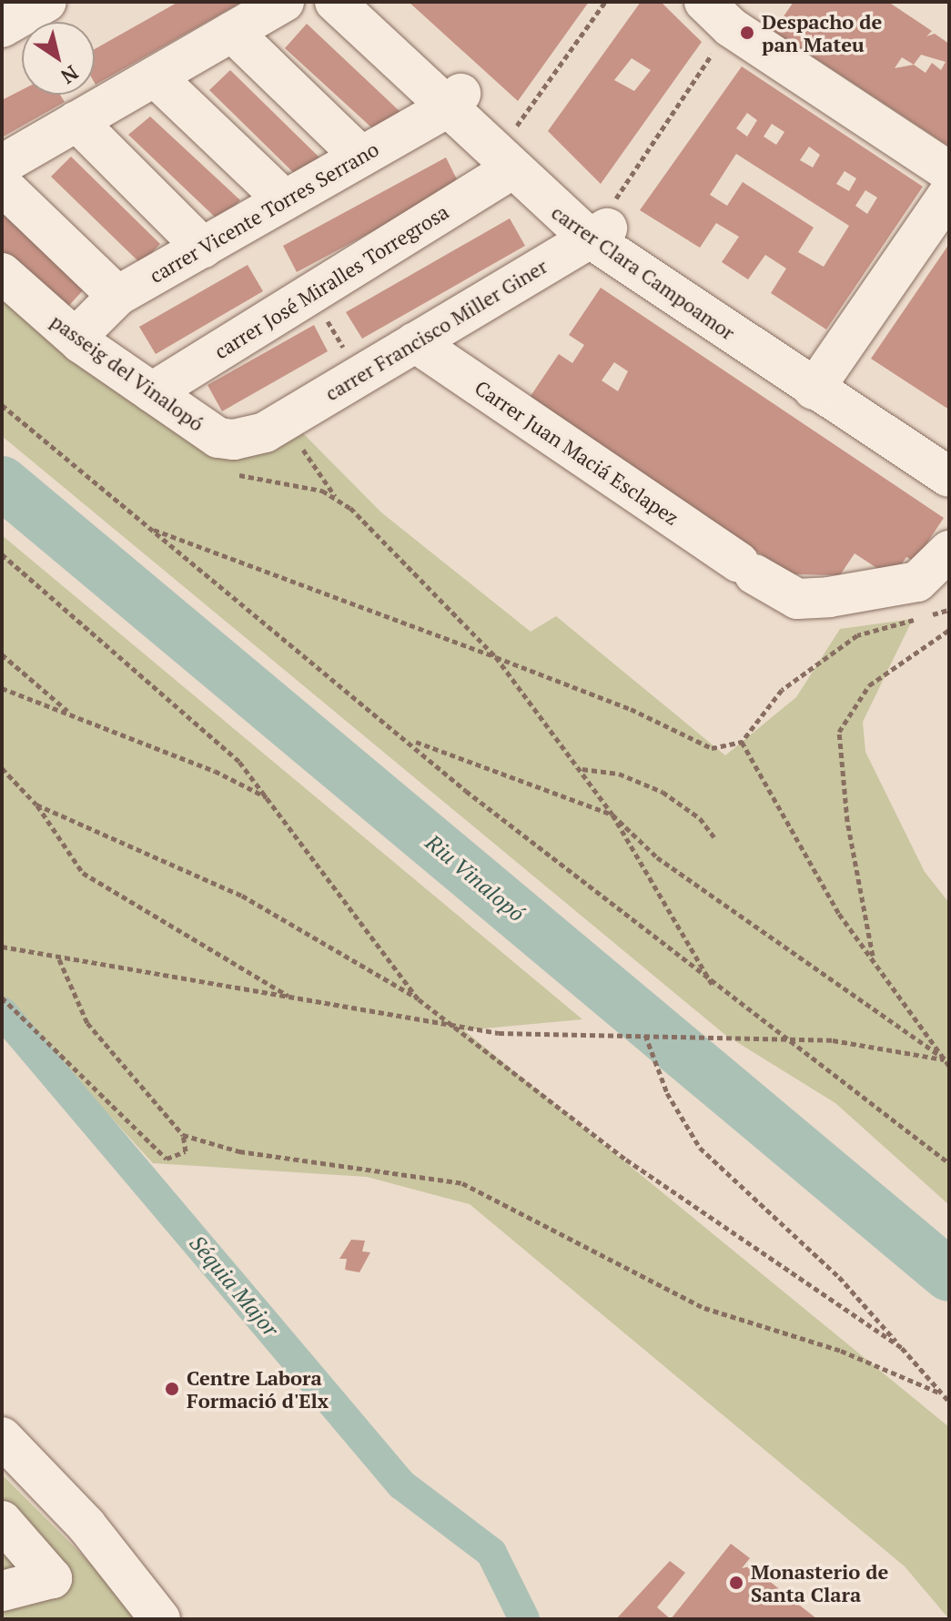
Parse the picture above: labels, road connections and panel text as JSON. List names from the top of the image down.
{
  "streets": {
    "street": [
      "carrer Vicente Torres Serrano",
      "carrer Clara Campoamor",
      "carrer José Miralles Torregrosa",
      "carrer Francisco Miller Giner",
      "passeig del Vinalopó",
      "Carrer Juan Maciá Esclapez"
    ]
  },
  "crossings": [
    ["carrer Vicente Torres Serrano", "carrer Clara Campoamor"],
    ["carrer Vicente Torres Serrano", "passeig del Vinalopó"],
    ["carrer Clara Campoamor", "carrer José Miralles Torregrosa"],
    ["carrer Clara Campoamor", "carrer Francisco Miller Giner"],
    ["carrer José Miralles Torregrosa", "passeig del Vinalopó"],
    ["carrer Francisco Miller Giner", "passeig del Vinalopó"],
    ["carrer Francisco Miller Giner", "Carrer Juan Maciá Esclapez"]
  ],
  "water": ["Riu Vinalopó", "Séquia Major"],
  "places": ["Despacho de pan Mateu", "Centre Labora Formació d'Elx", "Monasterio de Santa Clara"],
  "north": "bottom right"
}
